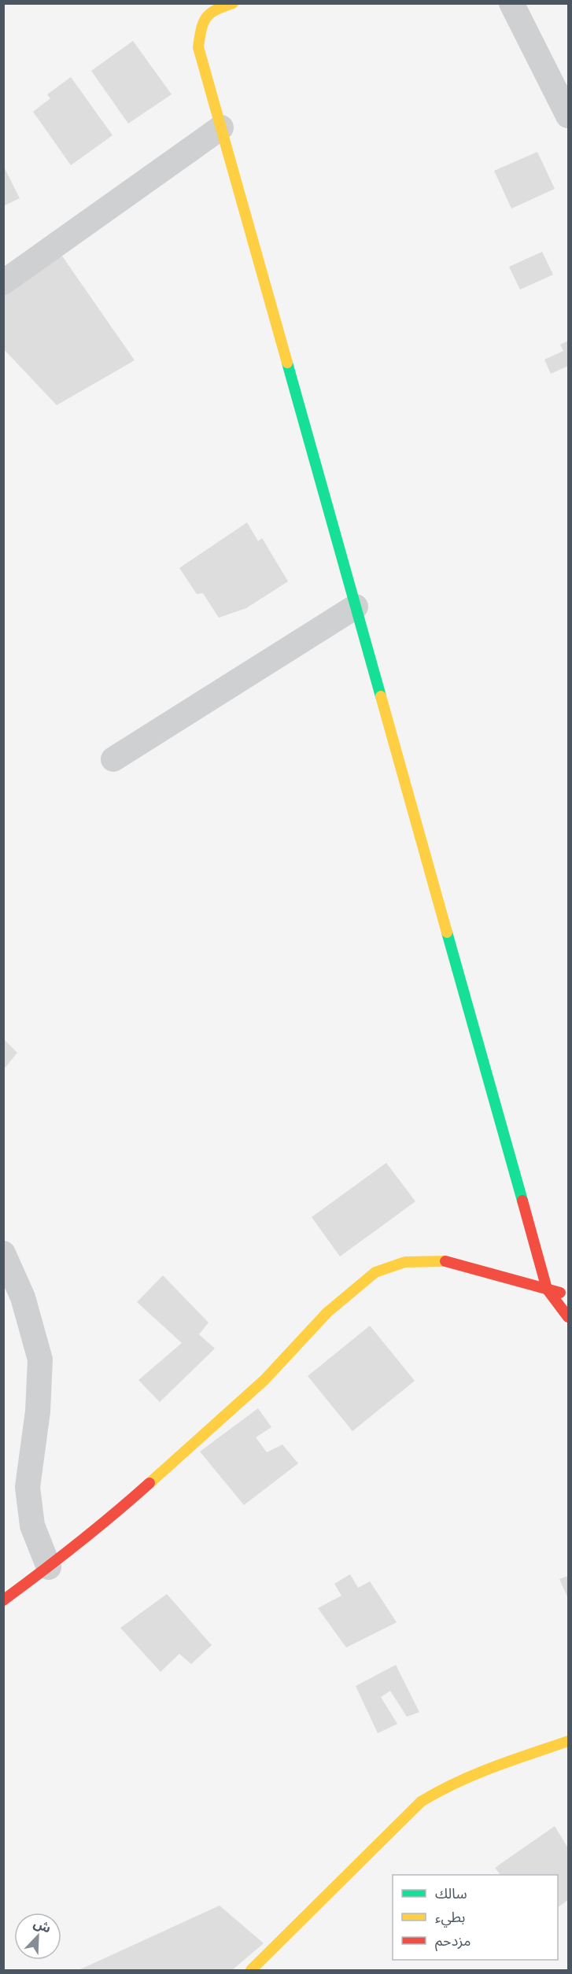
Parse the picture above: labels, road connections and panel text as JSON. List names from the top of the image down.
{
  "legend": ["سالك", "بطيء", "مزدحم"],
  "north": "top right"
}
